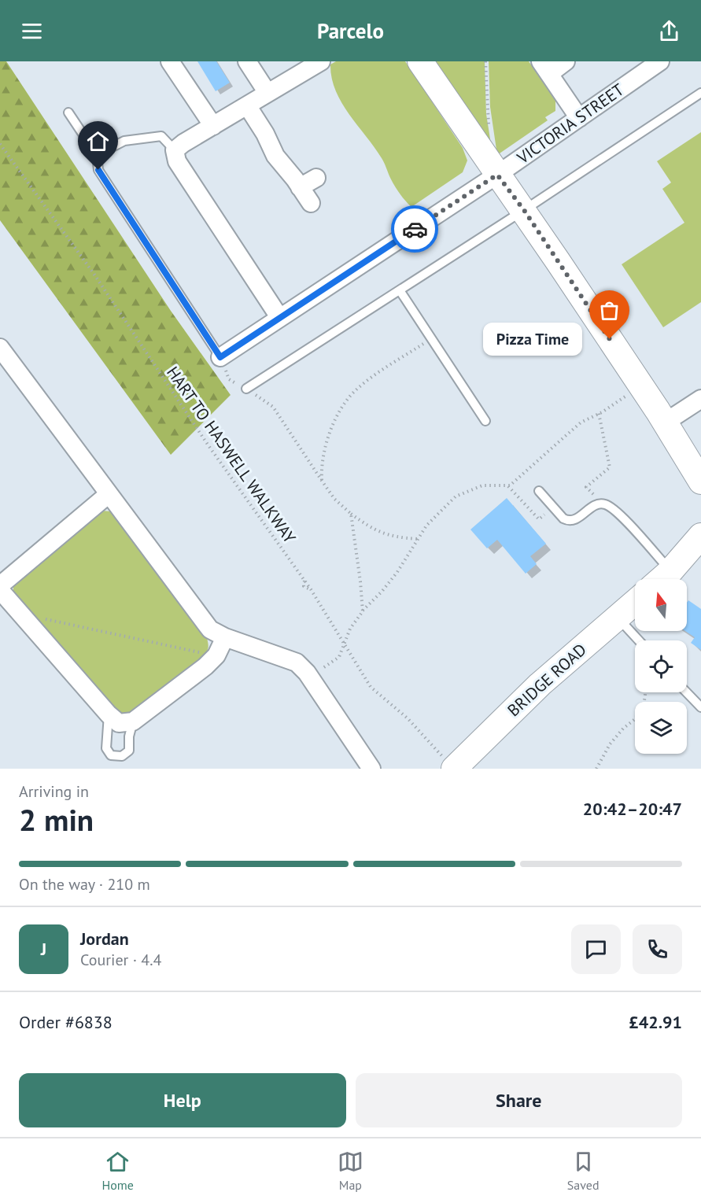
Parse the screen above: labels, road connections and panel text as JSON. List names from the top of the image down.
{
  "streets": {
    "street": ["VICTORIA STREET", "BRIDGE ROAD"],
    "path": ["HART TO HASWELL WALKWAY"]
  },
  "crossings": [
    ["HART TO HASWELL WALKWAY", "BRIDGE ROAD"]
  ],
  "places": ["Pizza Time"],
  "north": "top",
  "page": {
    "header": "Parcelo",
    "bubble": "Pizza Time",
    "heading": ["2 min", "Arriving in", "20:42–20:47"],
    "panel": [
      "Jordan",
      "Courier · 4.4",
      "Order #6838",
      "£42.91"
    ],
    "bar": "On the way · 210 m",
    "round": "J",
    "buttons": ["Help", "Share"],
    "tabs": ["Home", "Map", "Saved"]
  }
}
